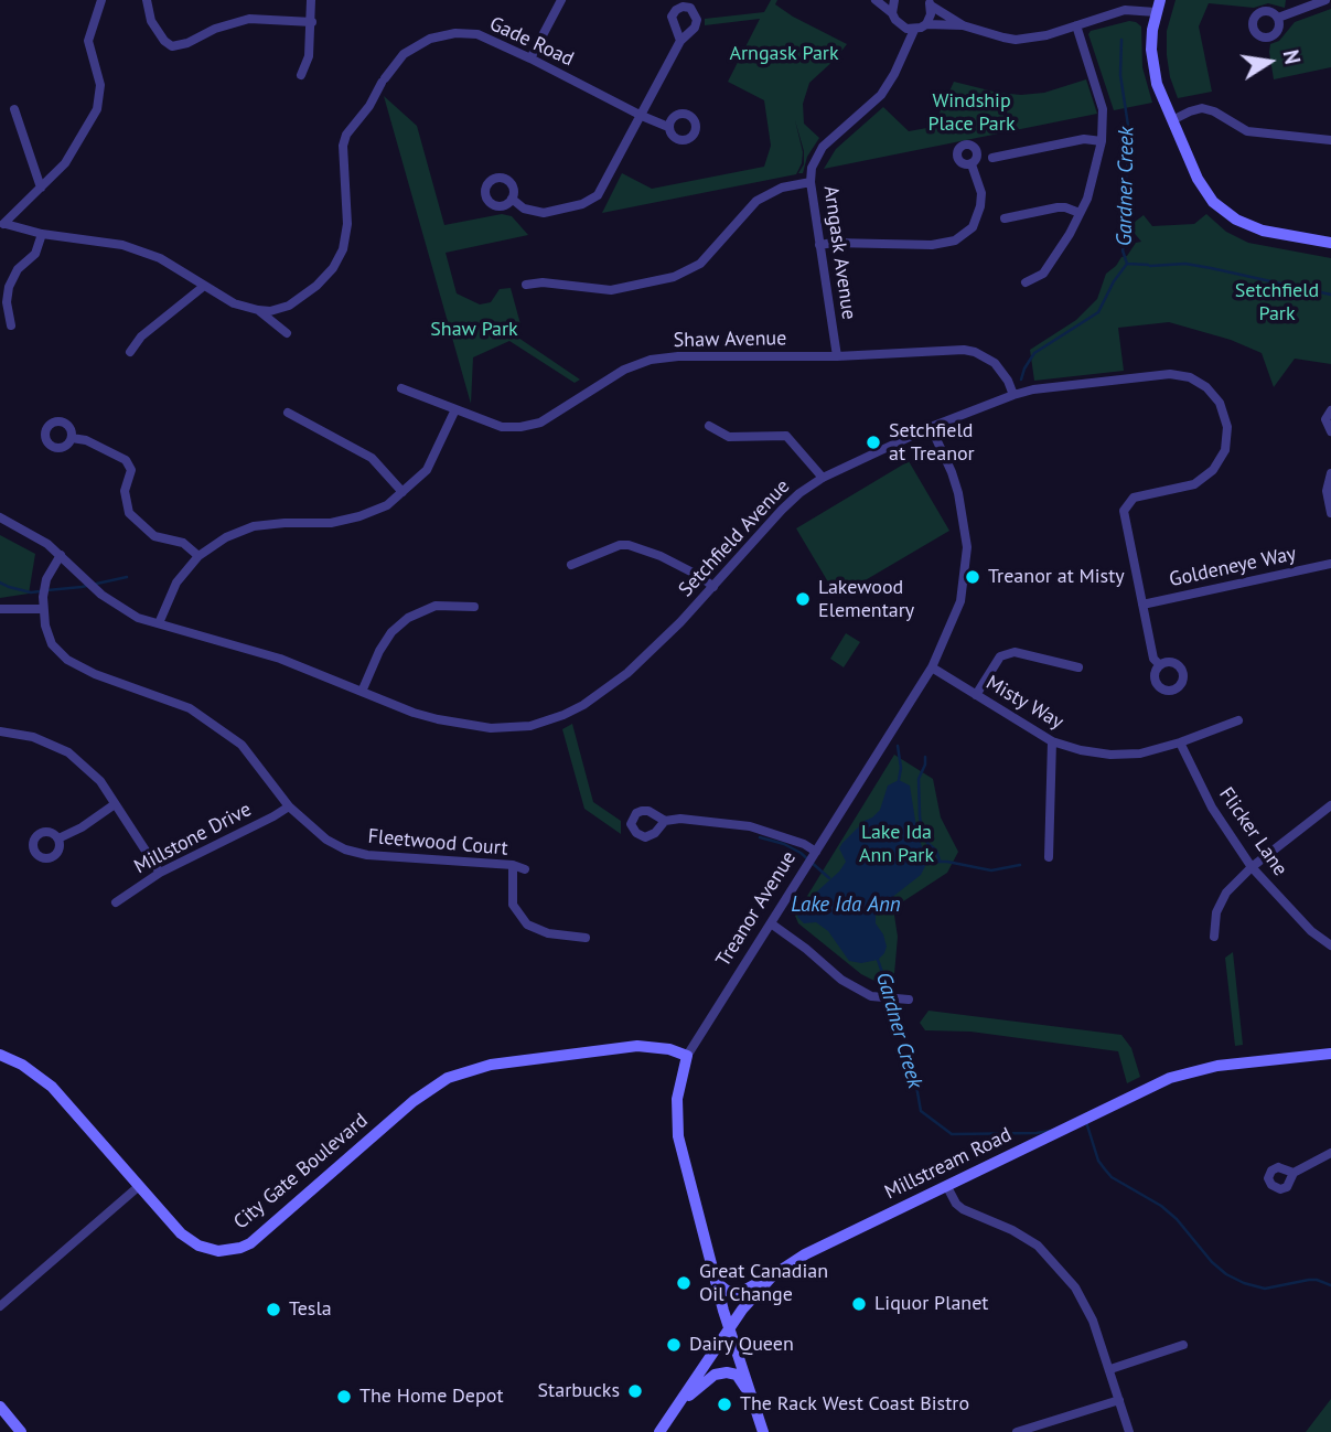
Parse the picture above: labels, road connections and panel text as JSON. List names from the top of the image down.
{
  "streets": {
    "street": [
      "Gade Road",
      "Arngask Avenue",
      "Shaw Avenue",
      "Setchfield Avenue",
      "Goldeneye Way",
      "Misty Way",
      "Flicker Lane",
      "Millstone Drive",
      "Fleetwood Court",
      "Treanor Avenue",
      "Millstream Road",
      "City Gate Boulevard"
    ]
  },
  "crossings": [
    ["Arngask Avenue", "Shaw Avenue"],
    ["Shaw Avenue", "Setchfield Avenue"],
    ["Setchfield Avenue", "Goldeneye Way"],
    ["Setchfield Avenue", "Treanor Avenue"],
    ["Misty Way", "Flicker Lane"],
    ["Misty Way", "Treanor Avenue"],
    ["Millstone Drive", "Fleetwood Court"],
    ["Treanor Avenue", "Millstream Road"],
    ["Treanor Avenue", "City Gate Boulevard"]
  ],
  "water": ["Gardner Creek", "Lake Ida Ann"],
  "parks": [
    "Arngask Park",
    "Windship Place Park",
    "Setchfield Park",
    "Shaw Park",
    "Lake Ida Ann Park"
  ],
  "places": [
    "Setchfield at Treanor",
    "Treanor at Misty",
    "Lakewood Elementary",
    "Great Canadian Oil Change",
    "Liquor Planet",
    "Tesla",
    "Dairy Queen",
    "Starbucks",
    "The Home Depot",
    "The Rack West Coast Bistro"
  ],
  "north": "right"
}
